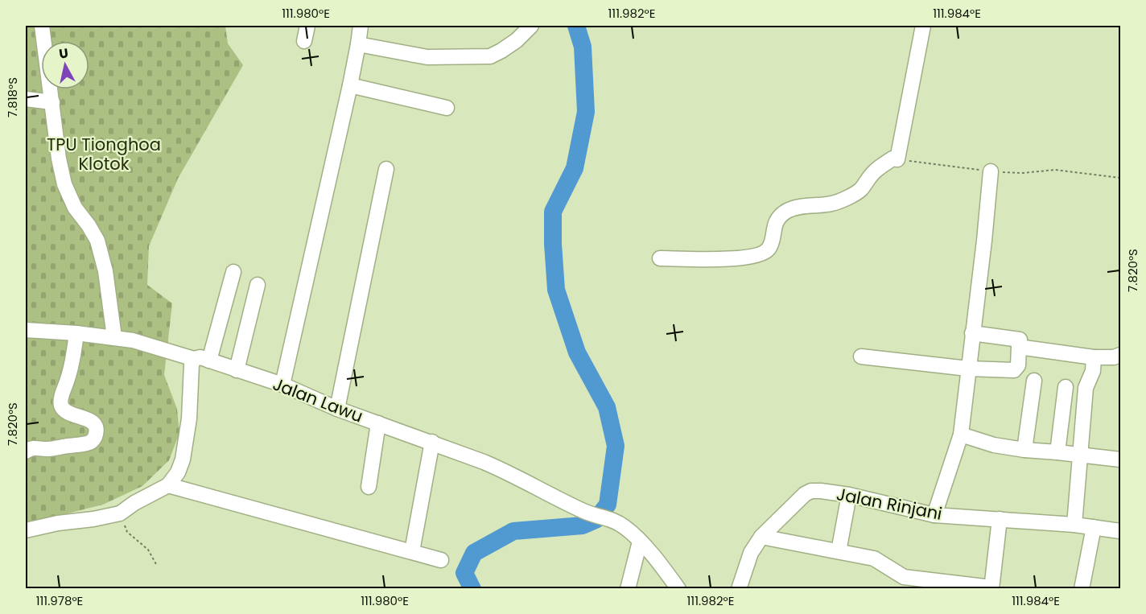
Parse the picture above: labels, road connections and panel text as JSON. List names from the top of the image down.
{
  "streets": {
    "street": ["Jalan Lawu", "Jalan Rinjani"]
  },
  "parks": ["TPU Tionghoa Klotok"],
  "north": "top",
  "coordinates": [
    "111.980°E",
    "111.982°E",
    "111.984°E",
    "7.818°S",
    "7.820°S",
    "111.978°E"
  ]
}
